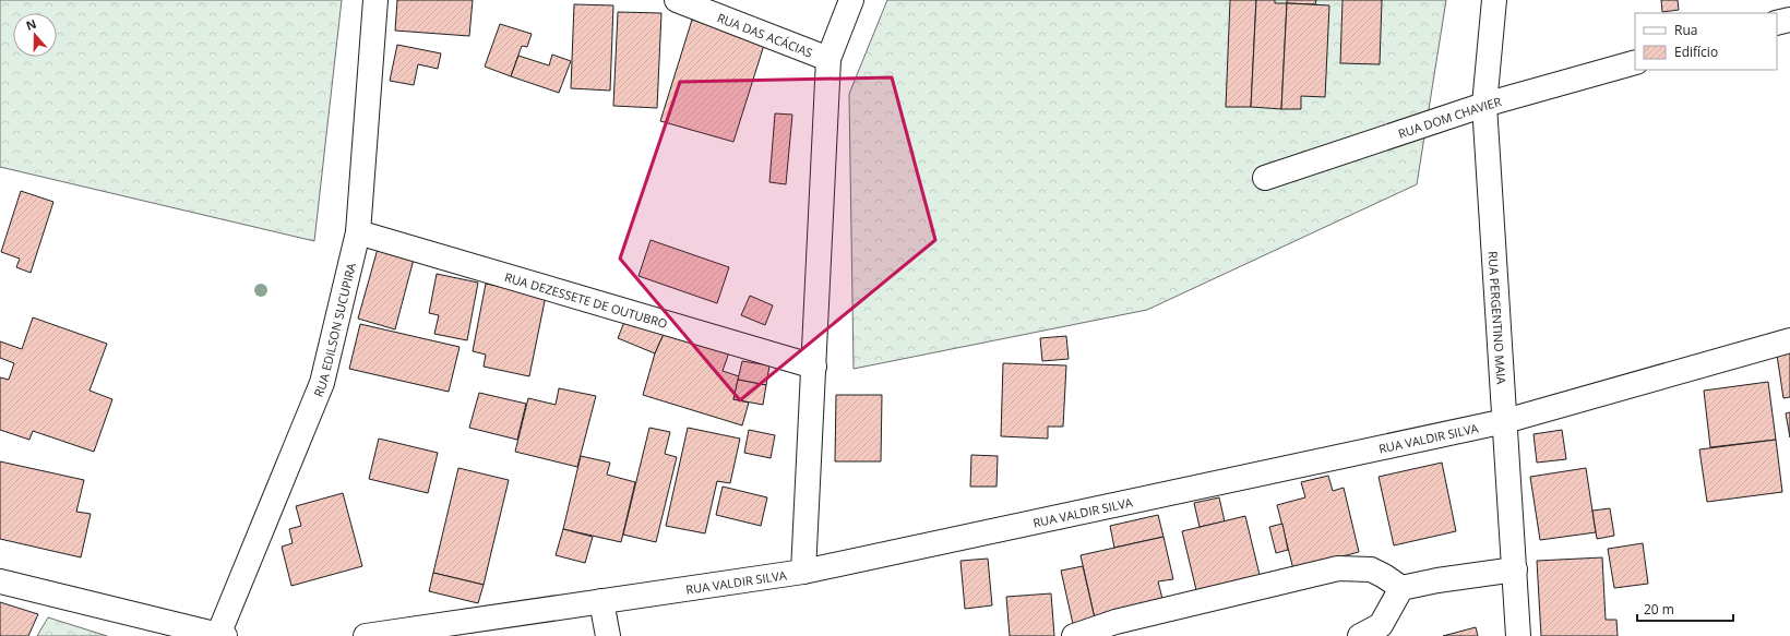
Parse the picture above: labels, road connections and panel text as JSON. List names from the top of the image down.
{
  "streets": {
    "street": [
      "RUA DAS ACÁCIAS",
      "RUA DOM CHAVIER",
      "RUA DEZESSETE DE OUTUBRO",
      "RUA PERGENTINO MAIA",
      "RUA EDILSON SUCUPIRA",
      "RUA VALDIR SILVA"
    ]
  },
  "crossings": [
    ["RUA DOM CHAVIER", "RUA PERGENTINO MAIA"],
    ["RUA DEZESSETE DE OUTUBRO", "RUA EDILSON SUCUPIRA"],
    ["RUA PERGENTINO MAIA", "RUA VALDIR SILVA"]
  ],
  "legend": ["Rua", "Edifício"],
  "scale_bar": "20 m",
  "north": "top"
}
